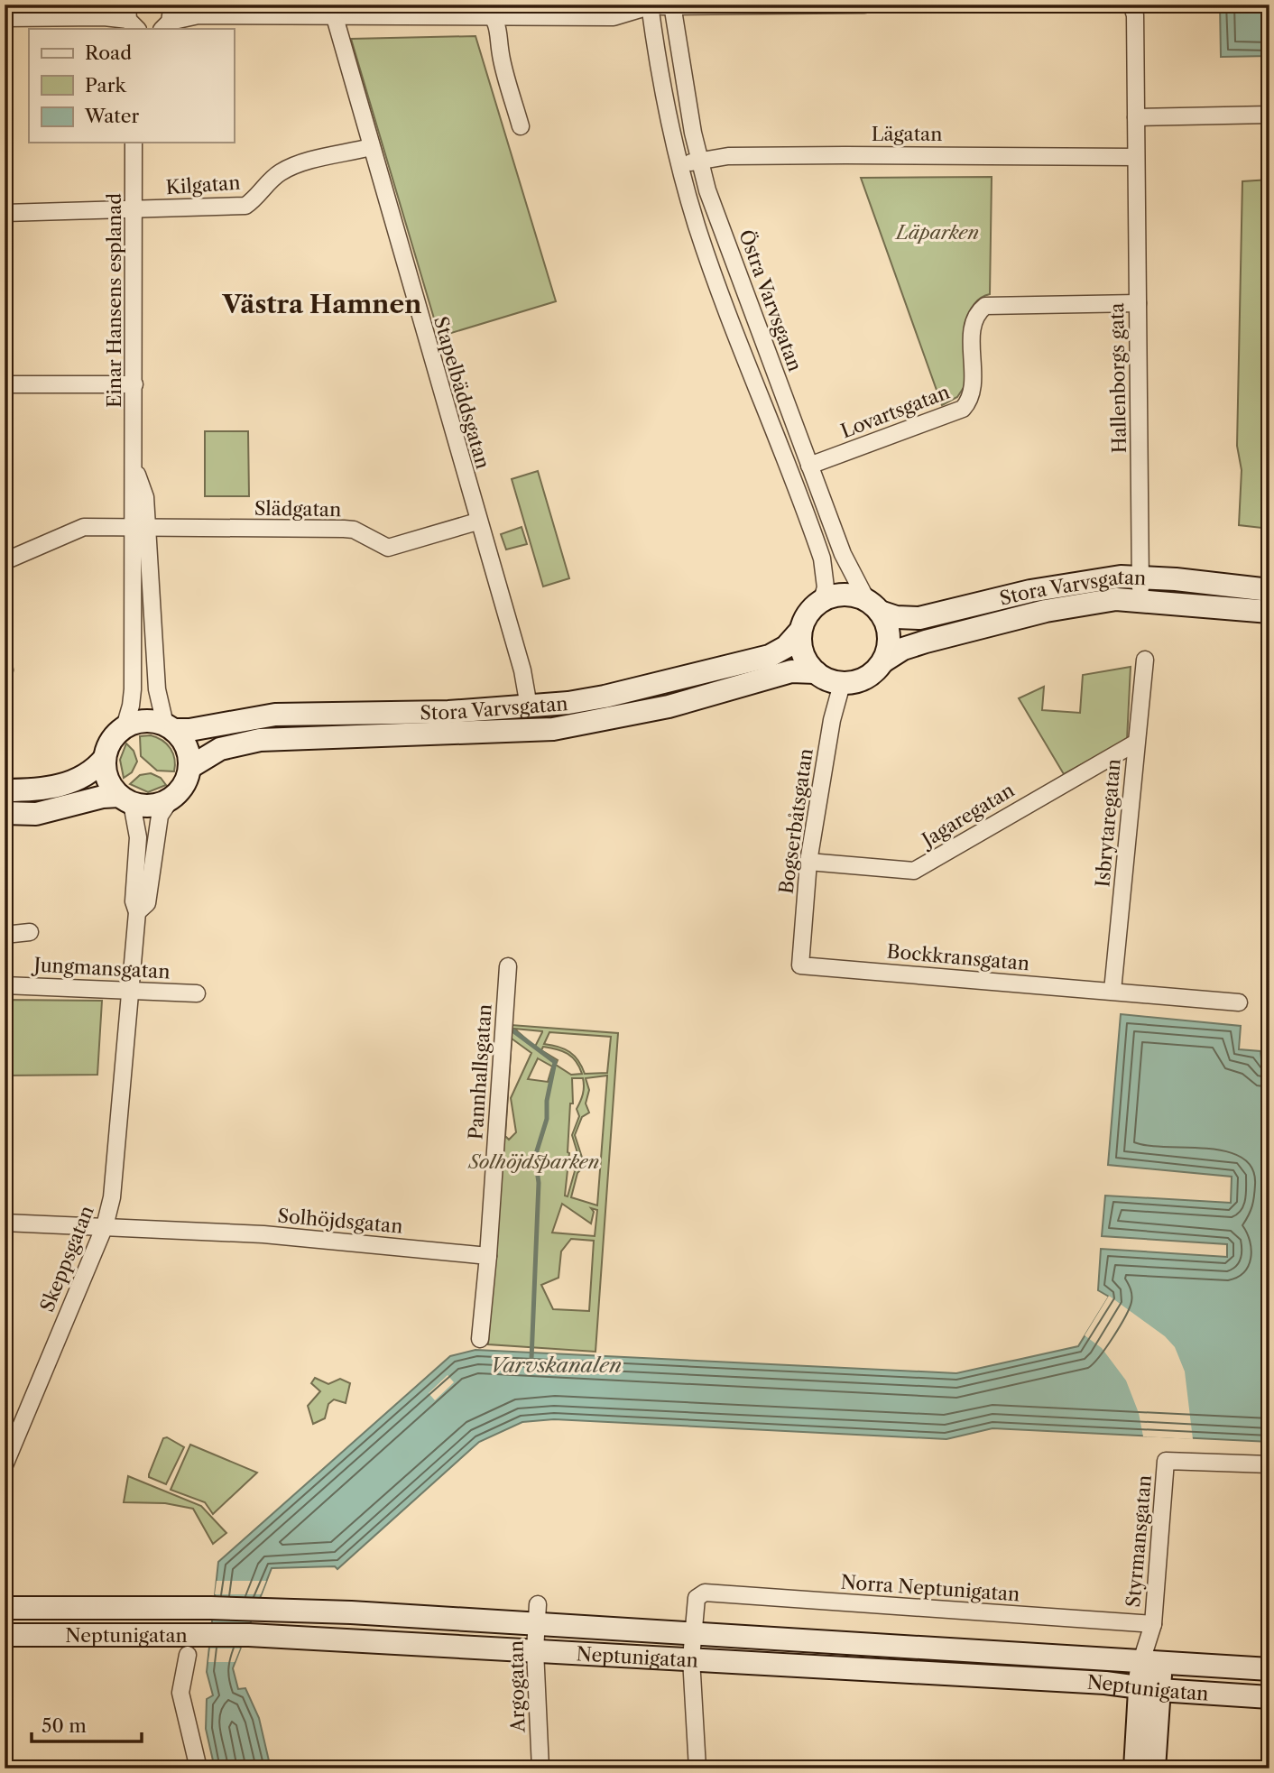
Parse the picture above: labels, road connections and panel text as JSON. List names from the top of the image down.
{
  "streets": {
    "street": [
      "Lägatan",
      "Kilgatan",
      "Einar Hansens esplanad",
      "Östra Varvsgatan",
      "Hallenborgs gata",
      "Stapelbäddsgatan",
      "Lovartsgatan",
      "Slädgatan",
      "Stora Varvsgatan",
      "Jagaregatan",
      "Bogserbåtsgatan",
      "Isbrytaregatan",
      "Bockkransgatan",
      "Jungmansgatan",
      "Pannhallsgatan",
      "Solhöjdsgatan",
      "Skeppsgatan",
      "Styrmansgatan",
      "Norra Neptunigatan",
      "Neptunigatan",
      "Argogatan"
    ]
  },
  "crossings": [
    ["Lägatan", "Östra Varvsgatan"],
    ["Lägatan", "Hallenborgs gata"],
    ["Kilgatan", "Einar Hansens esplanad"],
    ["Kilgatan", "Stapelbäddsgatan"],
    ["Einar Hansens esplanad", "Slädgatan"],
    ["Einar Hansens esplanad", "Stora Varvsgatan"],
    ["Östra Varvsgatan", "Lovartsgatan"],
    ["Östra Varvsgatan", "Stora Varvsgatan"],
    ["Östra Varvsgatan", "Bogserbåtsgatan"],
    ["Hallenborgs gata", "Lovartsgatan"],
    ["Hallenborgs gata", "Stora Varvsgatan"],
    ["Stapelbäddsgatan", "Slädgatan"],
    ["Stapelbäddsgatan", "Stora Varvsgatan"],
    ["Stora Varvsgatan", "Bogserbåtsgatan"],
    ["Jagaregatan", "Bogserbåtsgatan"],
    ["Jagaregatan", "Isbrytaregatan"],
    ["Bogserbåtsgatan", "Bockkransgatan"],
    ["Isbrytaregatan", "Bockkransgatan"],
    ["Jungmansgatan", "Skeppsgatan"],
    ["Pannhallsgatan", "Solhöjdsgatan"],
    ["Solhöjdsgatan", "Skeppsgatan"],
    ["Styrmansgatan", "Norra Neptunigatan"],
    ["Styrmansgatan", "Neptunigatan"],
    ["Norra Neptunigatan", "Neptunigatan"],
    ["Neptunigatan", "Argogatan"]
  ],
  "districts": ["Västra Hamnen"],
  "water": ["Varvskanalen"],
  "parks": ["Läparken", "Solhöjdsparken"],
  "legend": ["Road", "Park", "Water"],
  "scale_bar": "50 m"
}
